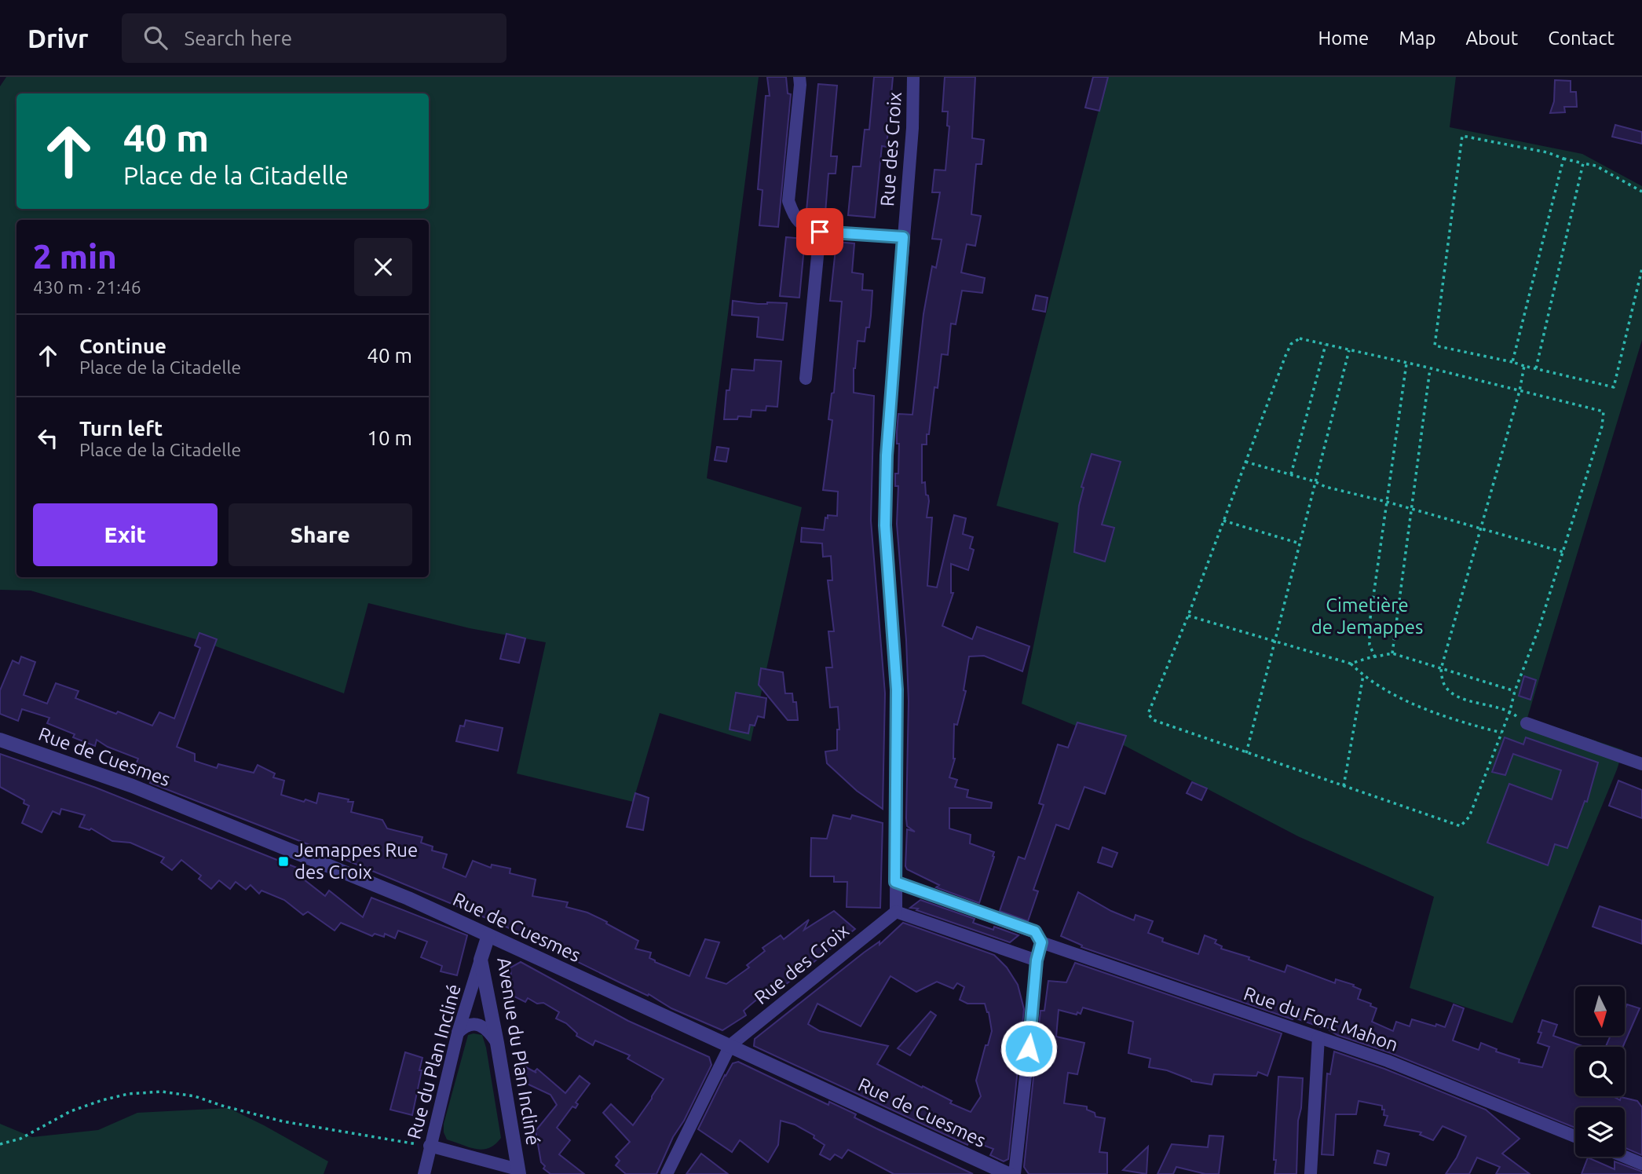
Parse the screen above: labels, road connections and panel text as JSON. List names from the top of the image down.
{
  "streets": {
    "street": [
      "Rue des Croix",
      "Rue de Cuesmes",
      "Rue du Fort Mahon",
      "Avenue du Plan Incliné",
      "Rue du Plan Incliné"
    ]
  },
  "crossings": [
    ["Rue des Croix", "Rue de Cuesmes"],
    ["Rue des Croix", "Rue du Fort Mahon"],
    ["Rue de Cuesmes", "Avenue du Plan Incliné"],
    ["Avenue du Plan Incliné", "Rue du Plan Incliné"]
  ],
  "parks": ["Cimetière de Jemappes"],
  "places": {
    "transit": ["Jemappes Rue des Croix"]
  },
  "north": "bottom",
  "page": {
    "header": "Drivr",
    "search": "Search here",
    "nav": [
      "Home",
      "Map",
      "About",
      "Contact"
    ],
    "turn": ["40 m", "Place de la Citadelle"],
    "heading": ["2 min", "430 m · 21:46"],
    "list": [
      {
        "name": "Continue",
        "note": "Place de la Citadelle",
        "value": "40 m"
      },
      {
        "name": "Turn left",
        "note": "Place de la Citadelle",
        "value": "10 m"
      }
    ],
    "buttons": ["Exit", "Share"]
  }
}
